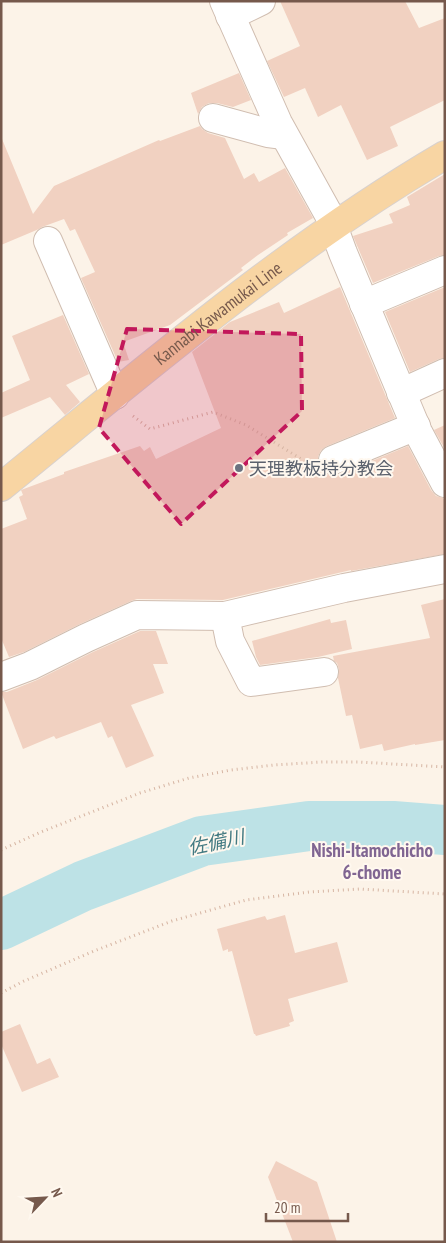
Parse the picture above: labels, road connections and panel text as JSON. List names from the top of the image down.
{
  "streets": {
    "main road": ["Kannabi Kawamukai Line"]
  },
  "districts": ["Nishi-Itamochicho 6-chome"],
  "water": ["佐備川"],
  "places": ["天理教板持分教会"],
  "scale_bar": "20 m",
  "north": "top right"
}
